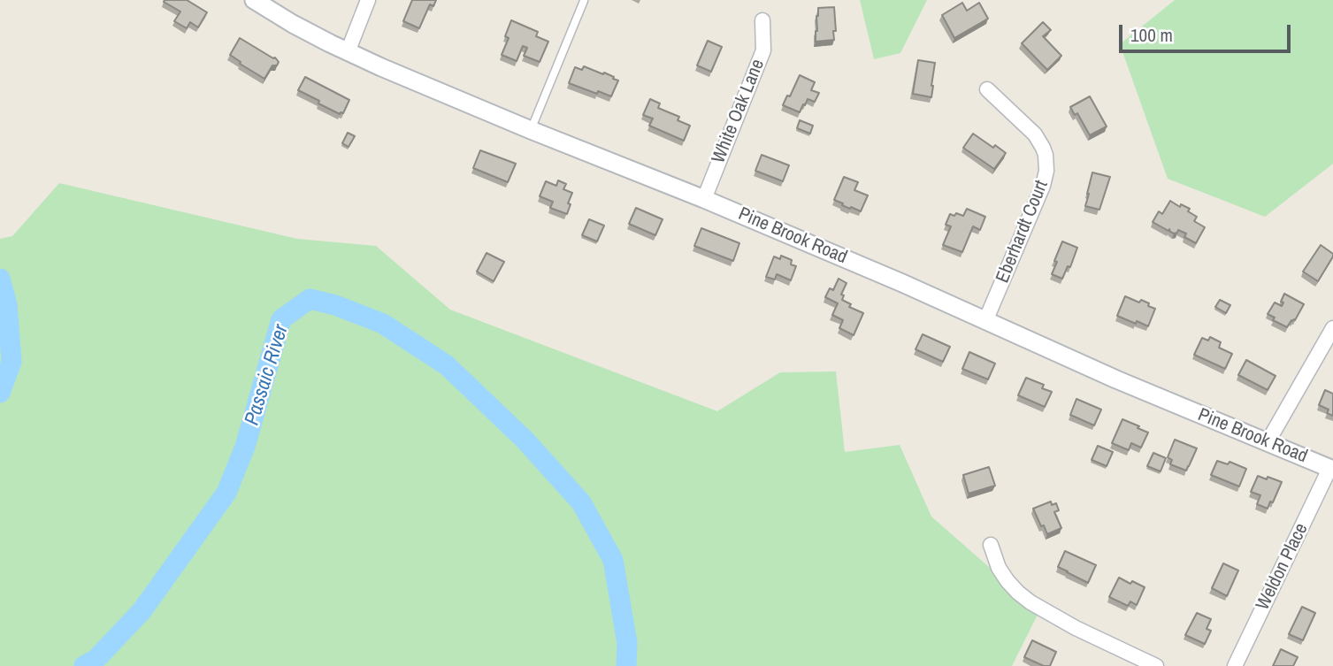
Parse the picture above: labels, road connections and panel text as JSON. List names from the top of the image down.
{
  "streets": {
    "street": [
      "White Oak Lane",
      "Eberhardt Court",
      "Pine Brook Road",
      "Weldon Place"
    ]
  },
  "crossings": [
    ["White Oak Lane", "Pine Brook Road"],
    ["Eberhardt Court", "Pine Brook Road"],
    ["Pine Brook Road", "Weldon Place"]
  ],
  "water": ["Passaic River"],
  "scale_bar": "100 m"
}
